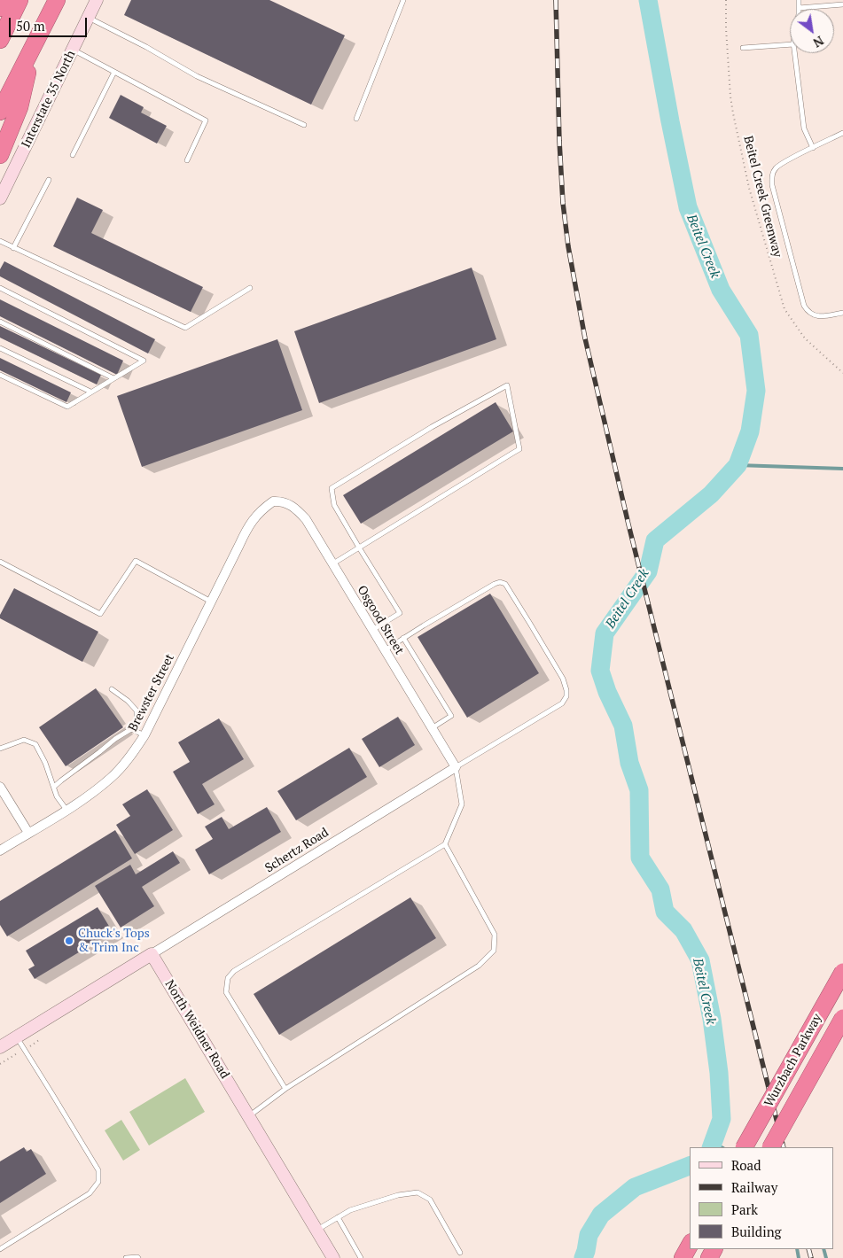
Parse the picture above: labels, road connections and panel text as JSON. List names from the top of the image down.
{
  "streets": {
    "highway": ["Wurzbach Parkway"],
    "street": [
      "Interstate 35 North",
      "Osgood Street",
      "Brewster Street",
      "Schertz Road",
      "North Weidner Road"
    ],
    "path": ["Beitel Creek Greenway"]
  },
  "crossings": [
    ["Osgood Street", "Brewster Street"],
    ["Osgood Street", "Schertz Road"],
    ["Schertz Road", "North Weidner Road"]
  ],
  "water": ["Beitel Creek"],
  "places": ["Chuck's Tops & Trim Inc"],
  "legend": [
    "Road",
    "Railway",
    "Park",
    "Building"
  ],
  "scale_bar": "50 m",
  "north": "bottom right"
}
